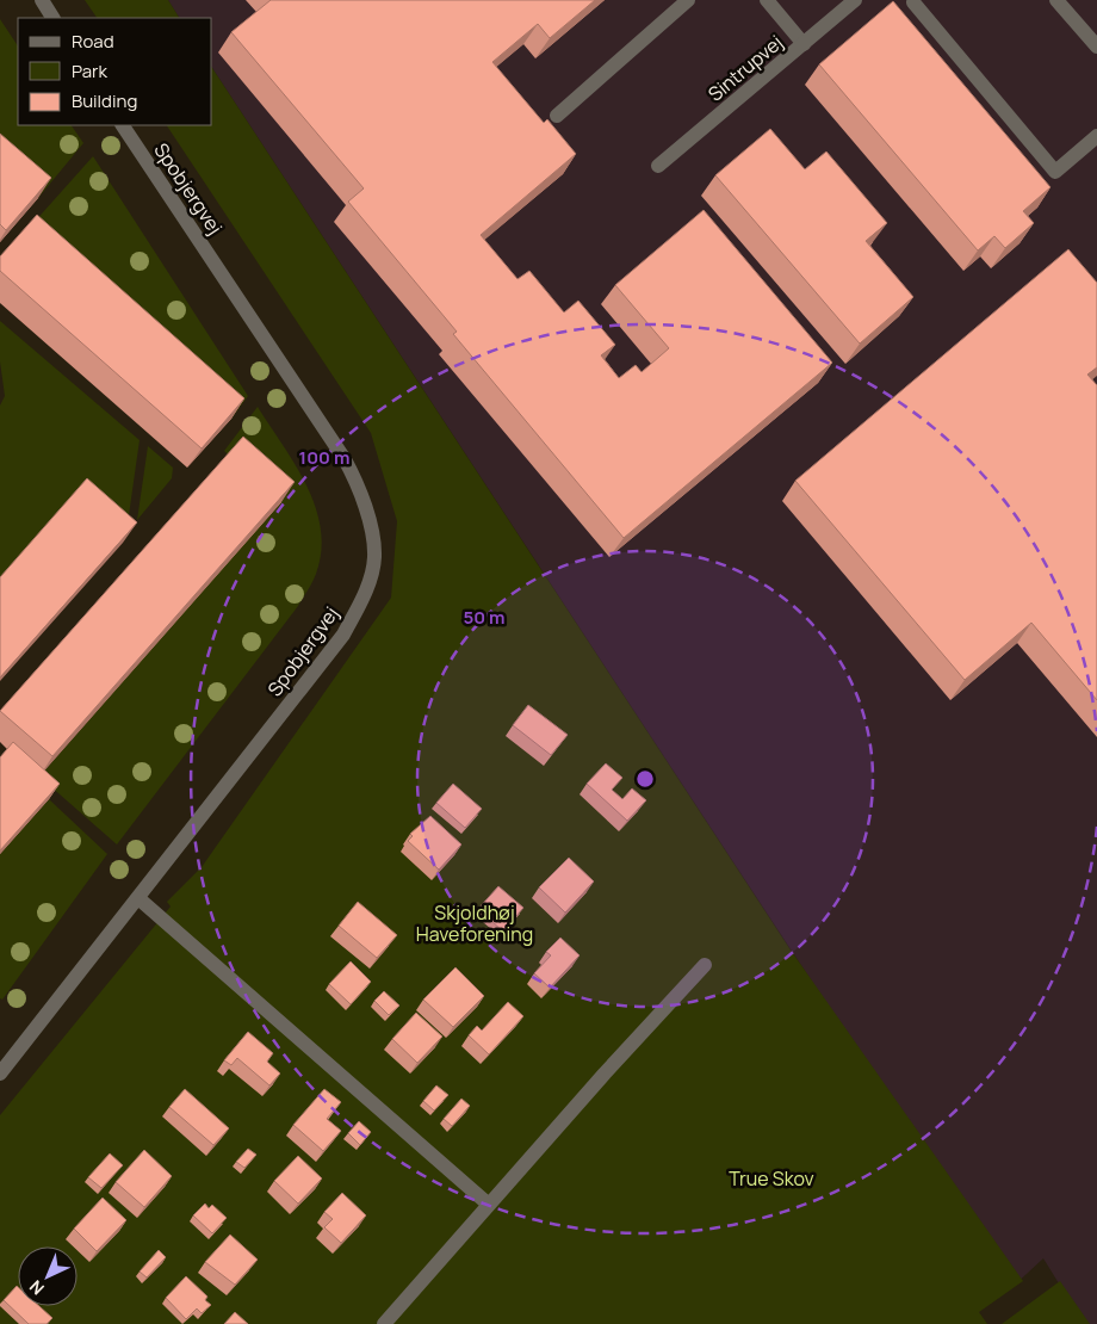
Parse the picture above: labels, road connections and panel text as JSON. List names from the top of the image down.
{
  "streets": {
    "street": ["Sintrupvej", "Spobjergvej"]
  },
  "parks": ["Skjoldhøj Haveforening", "True Skov"],
  "legend": ["Road", "Park", "Building"],
  "north": "bottom left",
  "rings": ["100 m", "50 m"]
}
